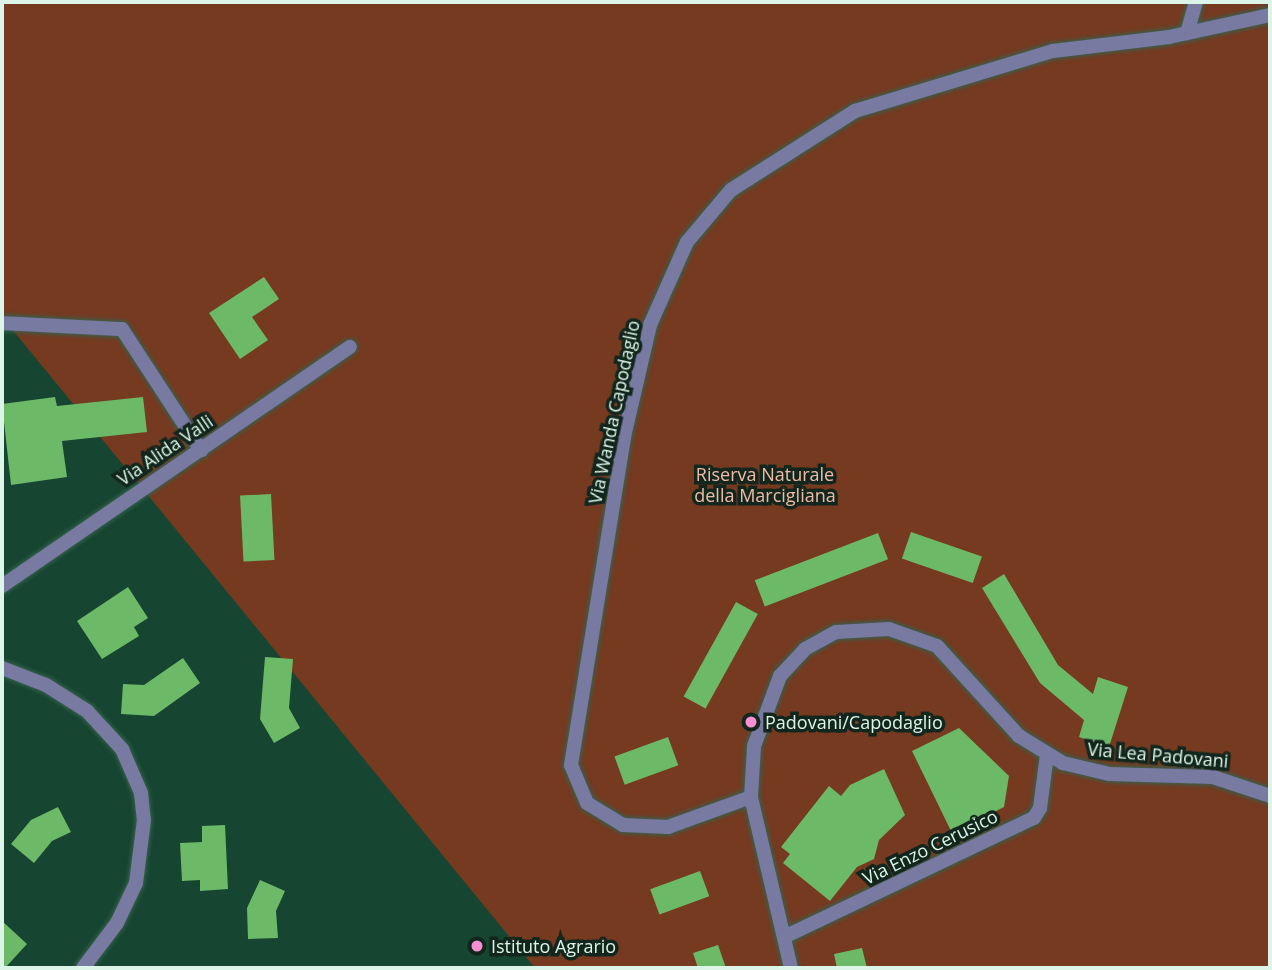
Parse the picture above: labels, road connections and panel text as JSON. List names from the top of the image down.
{
  "streets": {
    "street": [
      "Via Wanda Capodaglio",
      "Via Alida Valli",
      "Via Lea Padovani",
      "Via Enzo Cerusico"
    ]
  },
  "crossings": [
    ["Via Wanda Capodaglio", "Via Lea Padovani"],
    ["Via Lea Padovani", "Via Enzo Cerusico"]
  ],
  "parks": ["Riserva Naturale della Marcigliana"],
  "places": ["Padovani/Capodaglio", "Istituto Agrario"]
}
